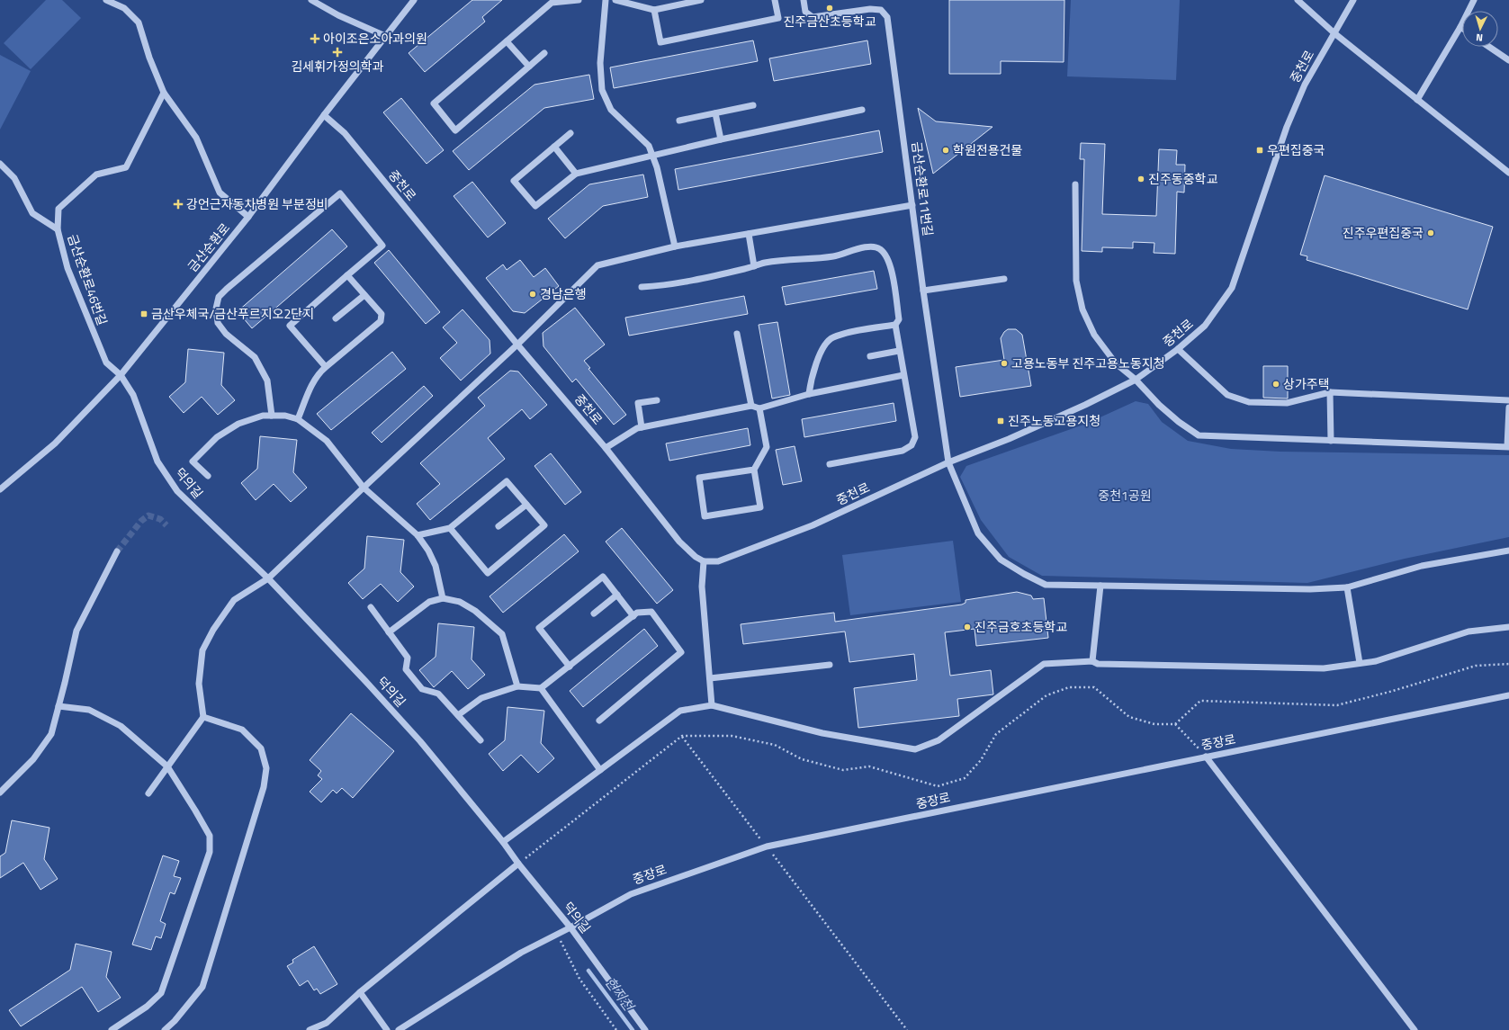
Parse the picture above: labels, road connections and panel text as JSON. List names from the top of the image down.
{
  "streets": {
    "street": [
      "중천로",
      "금산순환로11번길",
      "금산순환로",
      "금산순환로46번길",
      "덕의길",
      "중장로"
    ]
  },
  "crossings": [
    ["중천로", "금산순환로11번길"],
    ["중천로", "금산순환로"],
    ["금산순환로", "금산순환로46번길"],
    ["금산순환로", "덕의길"],
    ["금산순환로46번길", "덕의길"],
    ["덕의길", "중장로"]
  ],
  "water": ["현지천"],
  "parks": ["중천1공원"],
  "places": {
    "other": [
      "진주금산초등학교",
      "학원전용건물",
      "진주동중학교",
      "진주우편집중국",
      "경남은행",
      "고용노동부 진주고용노동지청",
      "상가주택",
      "진주금호초등학교"
    ],
    "health": ["아이조은소아과의원", "김세휘가정의학과", "강언근자동차병원 부분정비"],
    "transit": ["우편집중국", "금산우체국/금산푸르지오2단지", "진주노동고용지청"]
  },
  "north": "bottom"
}
